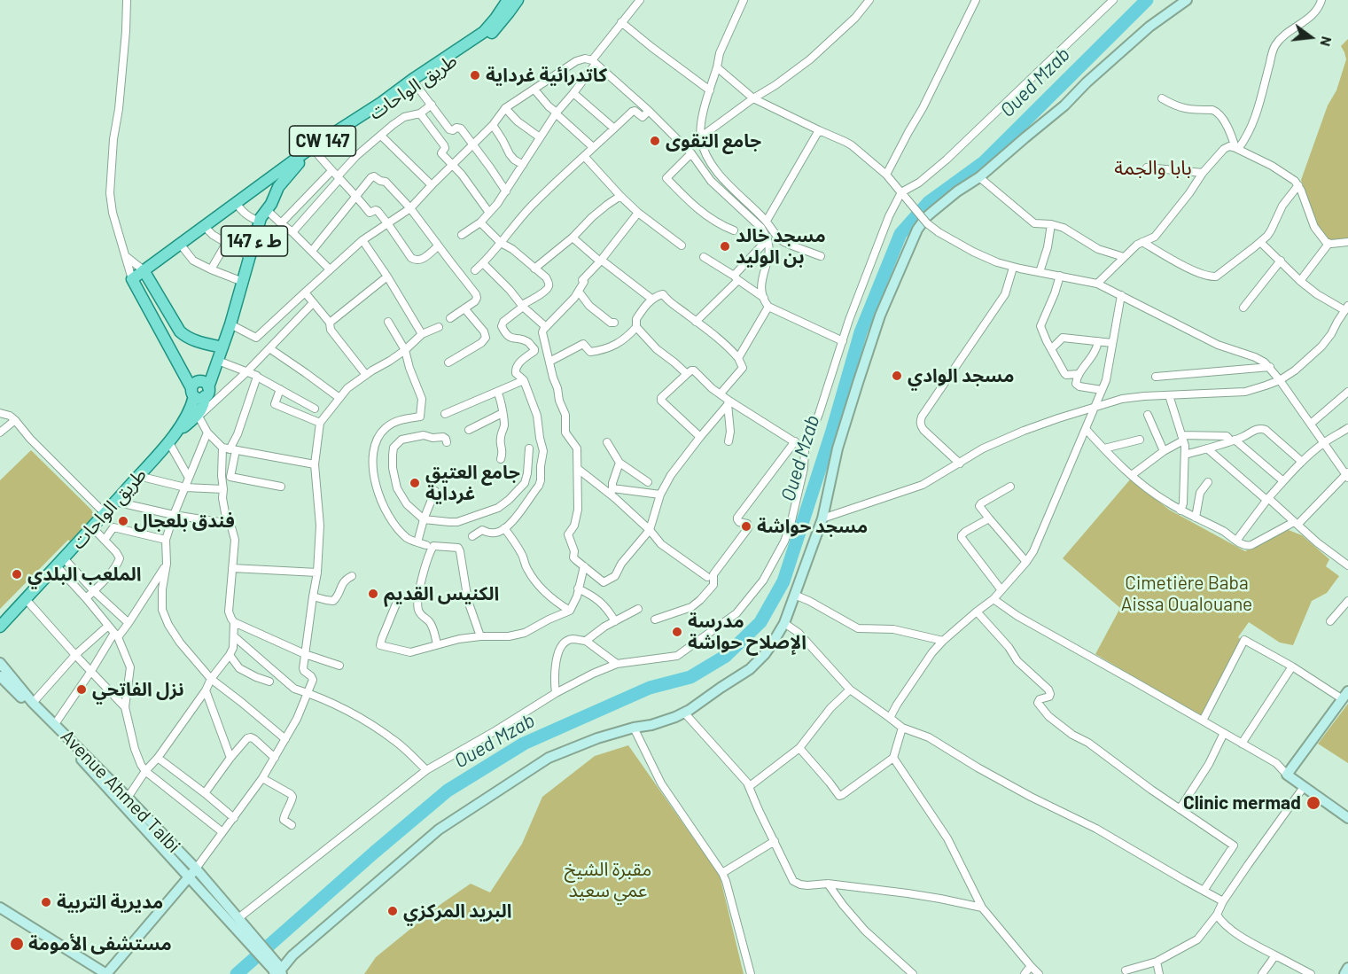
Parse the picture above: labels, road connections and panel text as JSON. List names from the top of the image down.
{
  "streets": {
    "main road": ["طريق الواحات", "CW 147", "ط ء 147"],
    "street": ["Avenue Ahmed Talbi"]
  },
  "crossings": [
    ["طريق الواحات", "ط ء 147"]
  ],
  "districts": ["بابا والجمة"],
  "water": ["Oued Mzab"],
  "parks": ["Cimetière Baba Aissa Oualouane", "مقبرة الشيخ عمي سعيد"],
  "places": [
    "كاتدرائية غرداية",
    "جامع التقوى",
    "مسجد خالد بن الوليد",
    "مسجد الوادي",
    "جامع العتيق غرداية",
    "فندق بلعجال",
    "مسجد حواشة",
    "الملعب البلدي",
    "الكنيس القديم",
    "مدرسة الإصلاح حواشة",
    "نزل الفاتحي",
    "Clinic mermad",
    "مديرية التربية",
    "البريد المركزي",
    "مستشفى الأمومة"
  ],
  "north": "right"
}
